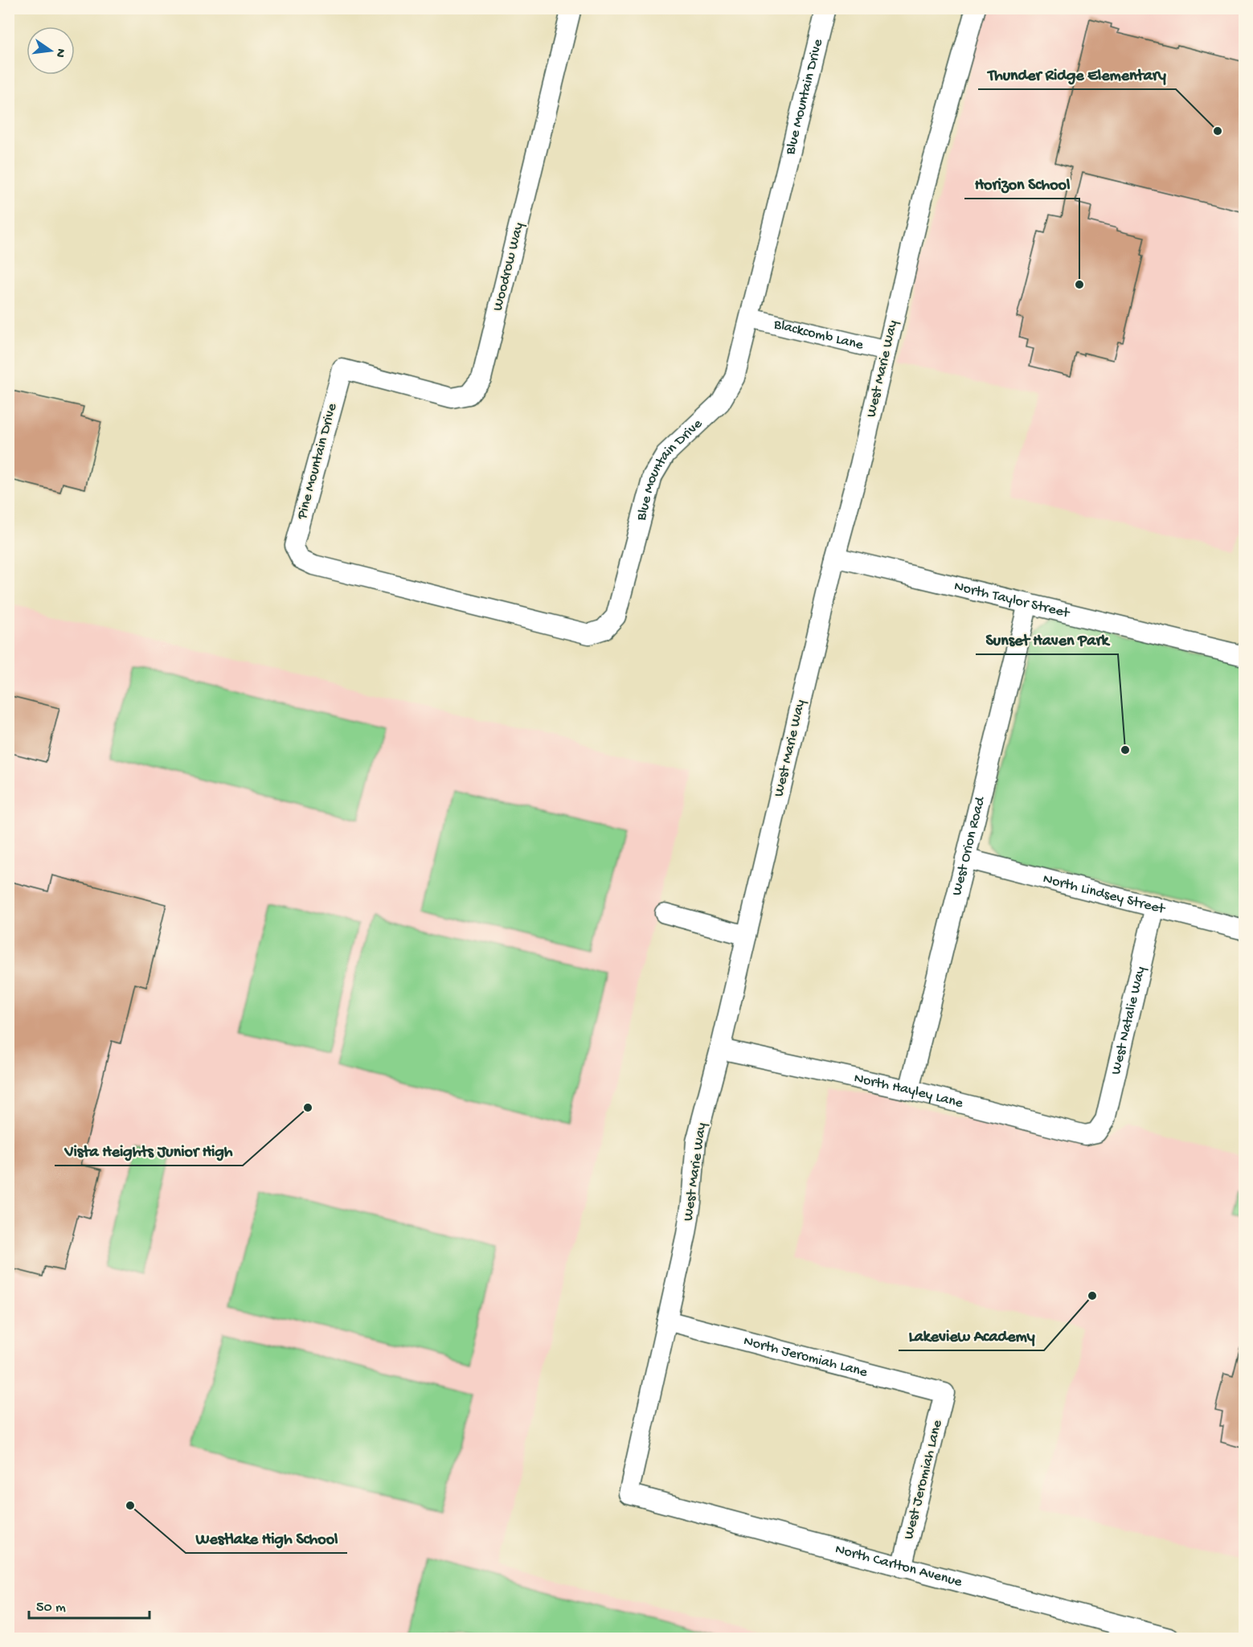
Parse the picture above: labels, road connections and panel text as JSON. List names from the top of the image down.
{
  "streets": {
    "street": [
      "Blue Mountain Drive",
      "Woodrow Way",
      "Blackcomb Lane",
      "West Marie Way",
      "Pine Mountain Drive",
      "North Taylor Street",
      "West Orion Road",
      "North Lindsey Street",
      "West Natalie Way",
      "North Hayley Lane",
      "North Jeromiah Lane",
      "West Jeromiah Lane",
      "North Carlton Avenue"
    ]
  },
  "crossings": [
    ["Blue Mountain Drive", "Blackcomb Lane"],
    ["Blue Mountain Drive", "Pine Mountain Drive"],
    ["Woodrow Way", "Pine Mountain Drive"],
    ["Blackcomb Lane", "West Marie Way"],
    ["West Marie Way", "North Taylor Street"],
    ["West Marie Way", "North Hayley Lane"],
    ["West Marie Way", "North Jeromiah Lane"],
    ["West Marie Way", "North Carlton Avenue"],
    ["North Taylor Street", "West Orion Road"],
    ["West Orion Road", "North Lindsey Street"],
    ["West Orion Road", "North Hayley Lane"],
    ["North Lindsey Street", "West Natalie Way"],
    ["West Natalie Way", "North Hayley Lane"],
    ["North Jeromiah Lane", "West Jeromiah Lane"],
    ["West Jeromiah Lane", "North Carlton Avenue"]
  ],
  "places": [
    "Thunder Ridge Elementary",
    "Horizon School",
    "Sunset Haven Park",
    "Vista Heights Junior High",
    "Lakeview Academy",
    "Westlake High School"
  ],
  "scale_bar": "50 m",
  "north": "right"
}
